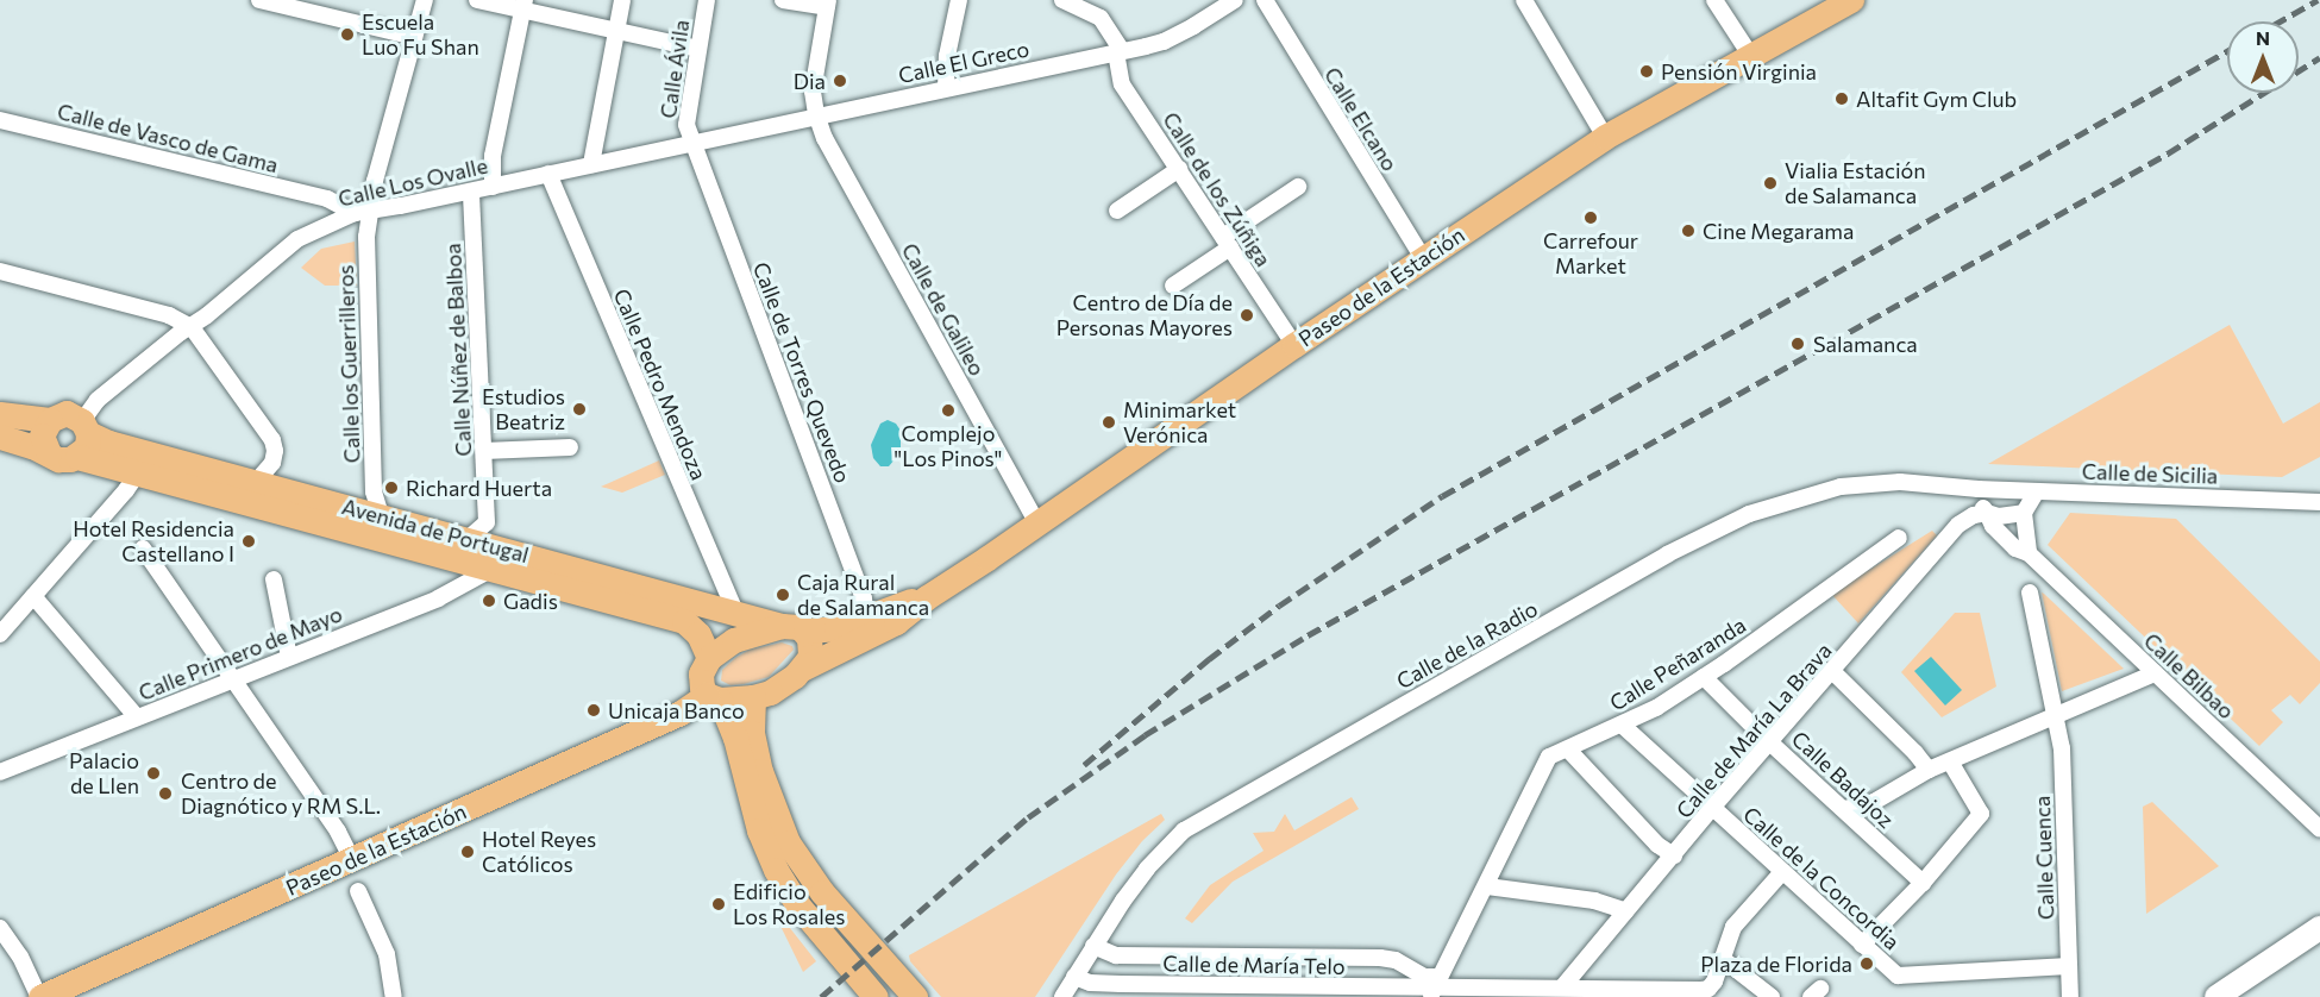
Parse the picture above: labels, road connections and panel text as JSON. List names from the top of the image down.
{
  "streets": {
    "main road": ["Paseo de la Estación", "Avenida de Portugal"],
    "street": [
      "Calle El Greco",
      "Calle Ávila",
      "Calle Elcano",
      "Calle de Vasco de Gama",
      "Calle Los Ovalle",
      "Calle de los Zúñiga",
      "Calle de Galileo",
      "Calle Núñez de Balboa",
      "Calle los Guerrilleros",
      "Calle de Torres Quevedo",
      "Calle Pedro Mendoza",
      "Calle de Sicilia",
      "Calle de la Radio",
      "Calle Primero de Mayo",
      "Calle Peñaranda",
      "Calle Bilbao",
      "Calle de María La Brava",
      "Calle Badajoz",
      "Calle Cuenca",
      "Calle de la Concordia",
      "Calle de María Telo"
    ]
  },
  "crossings": [
    ["Calle El Greco", "Calle Ávila"],
    ["Calle El Greco", "Calle Los Ovalle"],
    ["Calle El Greco", "Calle de los Zúñiga"],
    ["Calle El Greco", "Calle de Galileo"],
    ["Calle El Greco", "Calle de Torres Quevedo"],
    ["Calle Ávila", "Calle Los Ovalle"],
    ["Calle Ávila", "Calle de Torres Quevedo"],
    ["Calle Elcano", "Paseo de la Estación"],
    ["Calle de Vasco de Gama", "Calle Los Ovalle"],
    ["Calle de Vasco de Gama", "Calle los Guerrilleros"],
    ["Calle Los Ovalle", "Calle Núñez de Balboa"],
    ["Calle Los Ovalle", "Calle los Guerrilleros"],
    ["Calle Los Ovalle", "Calle de Torres Quevedo"],
    ["Calle Los Ovalle", "Calle Pedro Mendoza"],
    ["Calle Los Ovalle", "Avenida de Portugal"],
    ["Calle de los Zúñiga", "Paseo de la Estación"],
    ["Paseo de la Estación", "Calle de Galileo"],
    ["Paseo de la Estación", "Calle de Torres Quevedo"],
    ["Paseo de la Estación", "Avenida de Portugal"],
    ["Calle Núñez de Balboa", "Avenida de Portugal"],
    ["Calle los Guerrilleros", "Avenida de Portugal"],
    ["Calle Pedro Mendoza", "Avenida de Portugal"],
    ["Calle de Sicilia", "Calle de la Radio"],
    ["Calle de Sicilia", "Calle Bilbao"],
    ["Avenida de Portugal", "Calle Primero de Mayo"],
    ["Calle de la Radio", "Calle Bilbao"],
    ["Calle de la Radio", "Calle de María Telo"],
    ["Calle Peñaranda", "Calle Badajoz"],
    ["Calle Peñaranda", "Calle de la Concordia"],
    ["Calle Peñaranda", "Calle de María Telo"],
    ["Calle Bilbao", "Calle de María La Brava"],
    ["Calle de María La Brava", "Calle Badajoz"],
    ["Calle de María La Brava", "Calle de la Concordia"],
    ["Calle de María La Brava", "Calle de María Telo"],
    ["Calle Cuenca", "Calle de la Concordia"]
  ],
  "places": [
    "Escuela Luo Fu Shan",
    "Pensión Virginia",
    "Dia",
    "Altafit Gym Club",
    "Vialia Estación de Salamanca",
    "Carrefour Market",
    "Cine Megarama",
    "Centro de Día de Personas Mayores",
    "Salamanca",
    "Estudios Beatriz",
    "Complejo \"Los Pinos\"",
    "Minimarket Verónica",
    "Richard Huerta",
    "Hotel Residencia Castellano I",
    "Caja Rural de Salamanca",
    "Gadis",
    "Unicaja Banco",
    "Palacio de Llen",
    "Centro de Diagnótico y RM S.L.",
    "Hotel Reyes Católicos",
    "Edificio Los Rosales",
    "Plaza de Florida"
  ],
  "north": "top"
}
